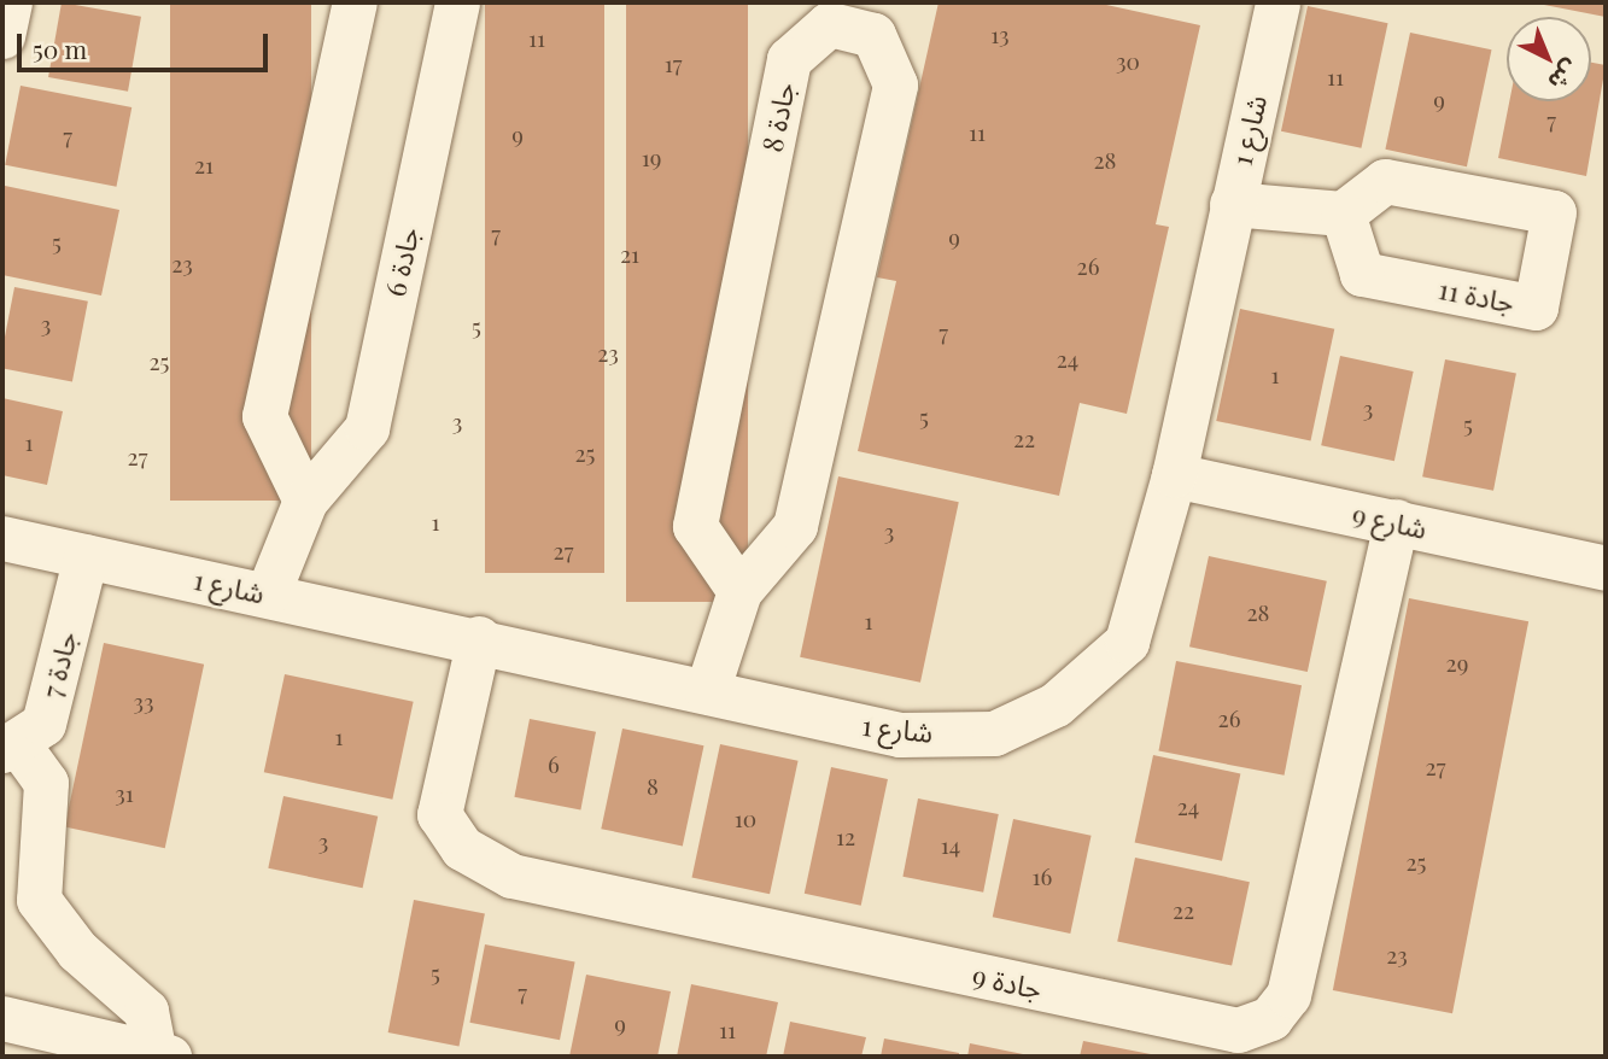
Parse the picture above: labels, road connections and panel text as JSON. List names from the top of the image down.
{
  "streets": {
    "street": [
      "جادة 8",
      "شارع 1",
      "جادة 6",
      "جادة 11",
      "شارع 9",
      "جادة 7",
      "جادة 9"
    ]
  },
  "crossings": [
    ["جادة 8", "شارع 1"],
    ["شارع 1", "جادة 6"],
    ["شارع 1", "شارع 9"],
    ["شارع 1", "جادة 7"],
    ["شارع 1", "جادة 9"],
    ["شارع 9", "جادة 9"]
  ],
  "house_numbers": [
    "13",
    "11",
    "30",
    "17",
    "11",
    "9",
    "7",
    "11",
    "9",
    "7",
    "19",
    "28",
    "21",
    "7",
    "9",
    "5",
    "21",
    "23",
    "26",
    "3",
    "5",
    "7",
    "23",
    "24",
    "25",
    "1",
    "3",
    "5",
    "3",
    "5",
    "22",
    "1",
    "25",
    "27",
    "1",
    "3",
    "27",
    "28",
    "1",
    "29",
    "33",
    "26",
    "1",
    "6",
    "27",
    "8",
    "31",
    "24",
    "10",
    "12",
    "3",
    "14",
    "25",
    "16",
    "22",
    "23",
    "5",
    "7",
    "9",
    "11"
  ],
  "scale_bar": "50 m",
  "north": "bottom right"
}
